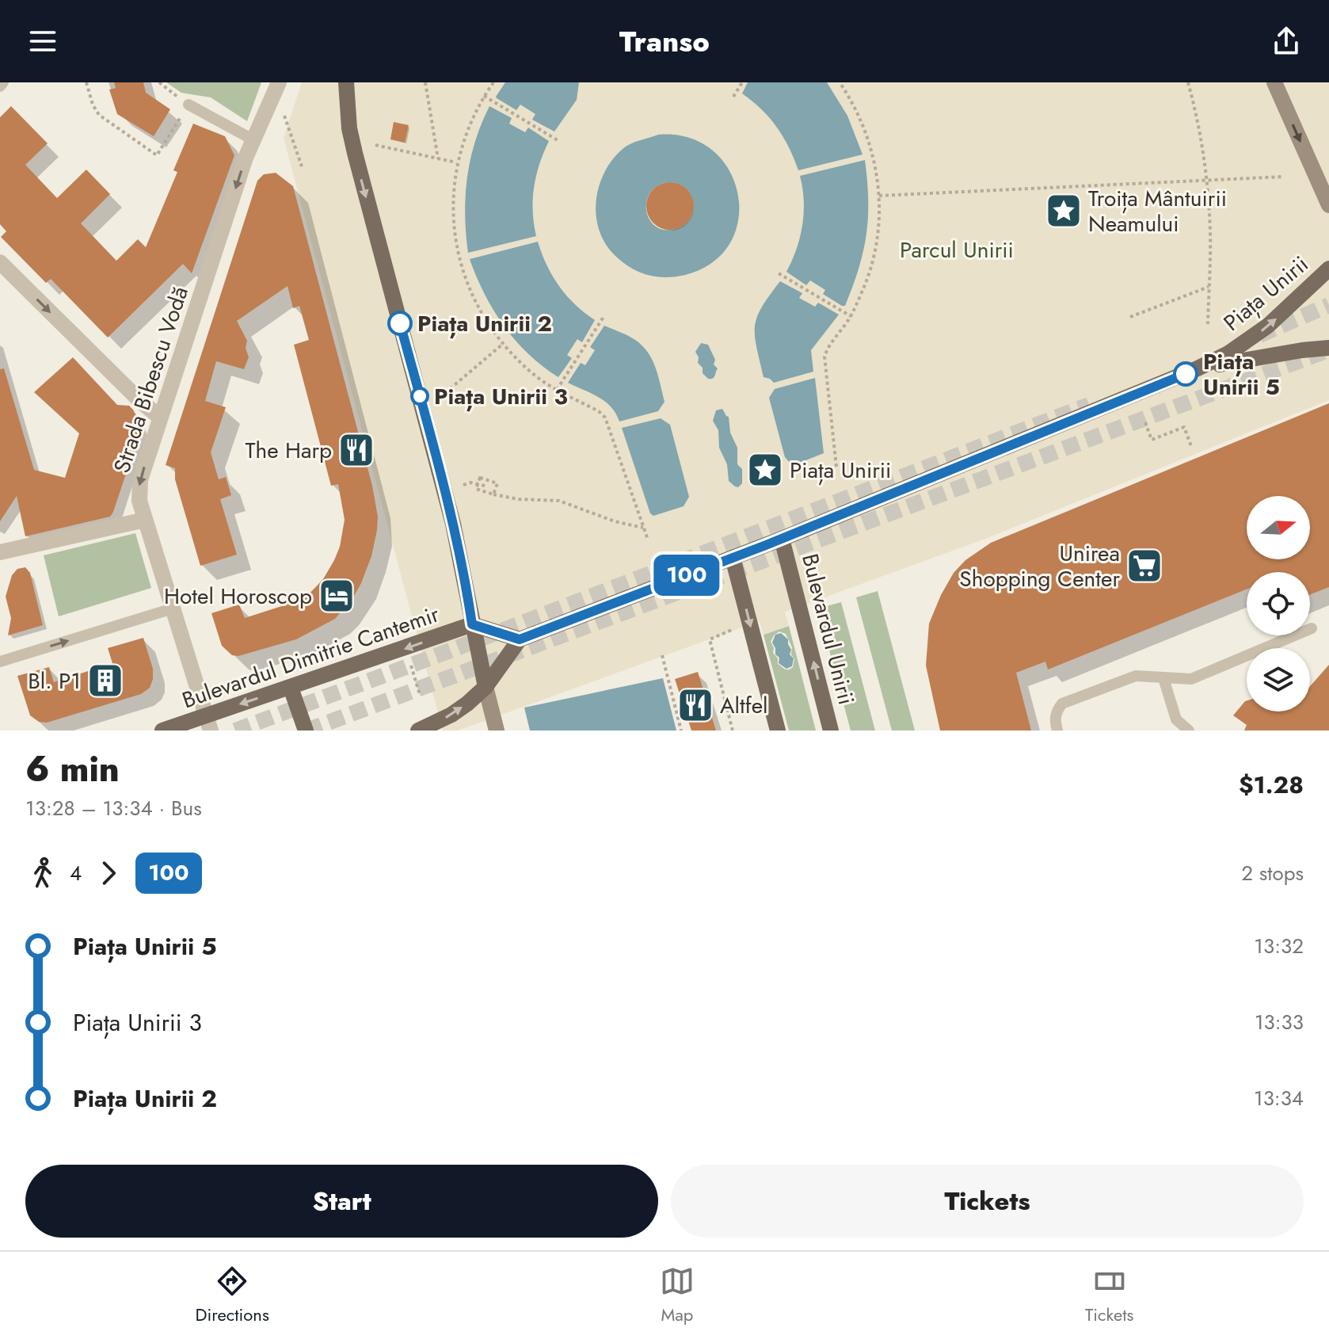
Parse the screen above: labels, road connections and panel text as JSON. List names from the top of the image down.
{
  "streets": {
    "main road": ["Piața Unirii", "Bulevardul Unirii", "Bulevardul Dimitrie Cantemir"],
    "street": ["Strada Bibescu Vodă"]
  },
  "crossings": [
    ["Piața Unirii", "Bulevardul Unirii"],
    ["Strada Bibescu Vodă", "Bulevardul Dimitrie Cantemir"]
  ],
  "one_way": ["Strada Bibescu Vodă", "Bulevardul Dimitrie Cantemir"],
  "parks": ["Parcul Unirii"],
  "places": {
    "place": ["Troița Mântuirii Neamului", "Piața Unirii"],
    "other": ["Piața Unirii 2", "Piața Unirii 5", "Piața Unirii 3"],
    "restaurant": ["The Harp", "Altfel"],
    "supermarket": ["Unirea Shopping Center"],
    "hotel": ["Hotel Horoscop"],
    "building": ["Bl. P1"]
  },
  "lines": ["bus line 100"],
  "north": "right",
  "page": {
    "header": "Transo",
    "on_map": "100",
    "heading": ["6 min", "13:28 – 13:34 · Bus", "$1.28"],
    "legs": ["4", "100", "2 stops"],
    "list": [
      {
        "name": "Piața Unirii 5",
        "value": "13:32"
      },
      {
        "name": "Piața Unirii 3",
        "value": "13:33"
      },
      {
        "name": "Piața Unirii 2",
        "value": "13:34"
      }
    ],
    "buttons": ["Start", "Tickets"],
    "tabs": ["Directions", "Map", "Tickets"]
  }
}
